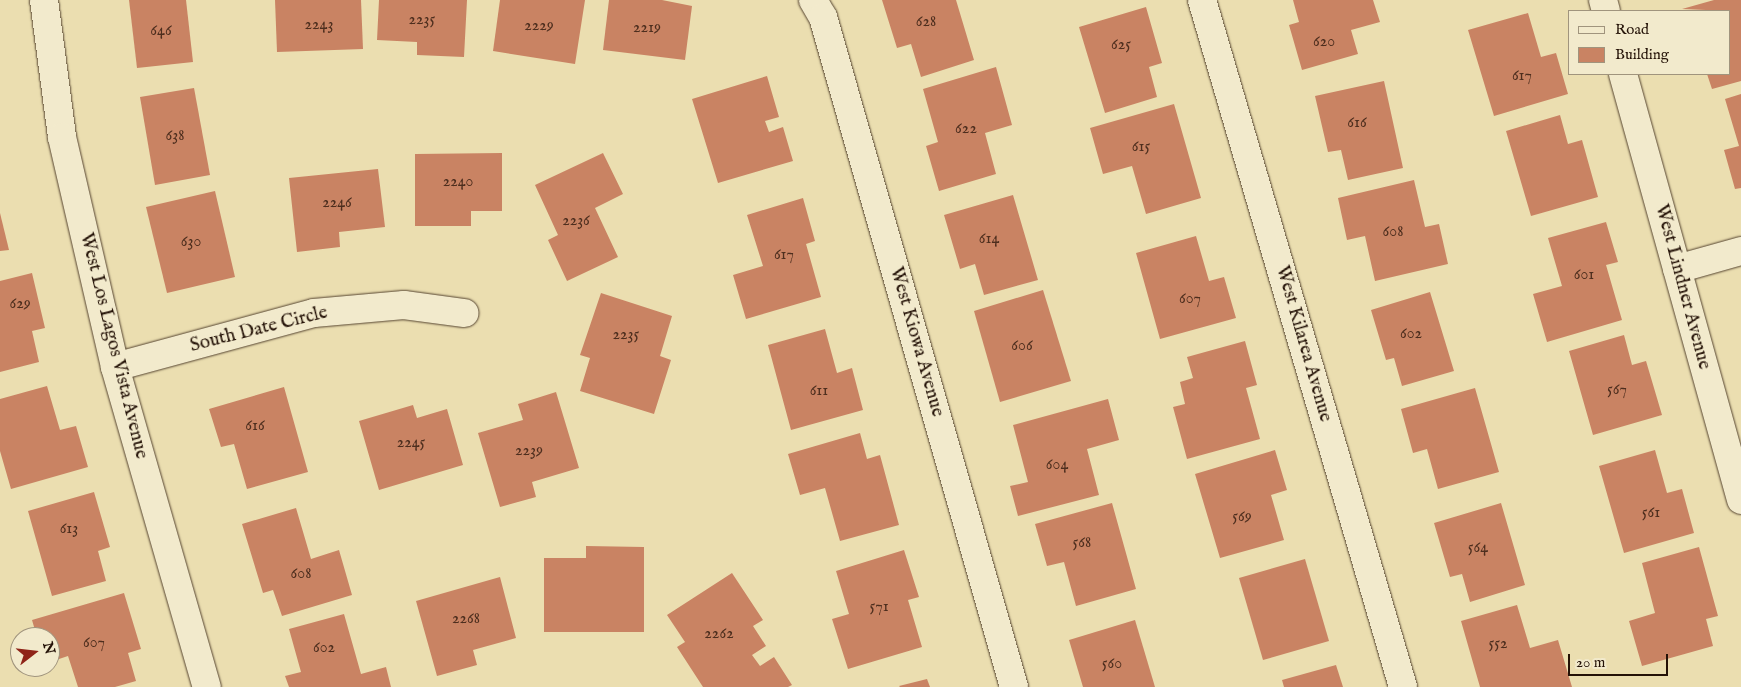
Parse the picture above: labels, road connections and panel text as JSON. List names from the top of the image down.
{
  "streets": {
    "street": [
      "West Lindner Avenue",
      "South Date Circle",
      "West Kiowa Avenue",
      "West Kilarea Avenue",
      "West Los Lagos Vista Avenue"
    ]
  },
  "crossings": [
    ["South Date Circle", "West Los Lagos Vista Avenue"]
  ],
  "house_numbers": [
    "2235",
    "628",
    "2243",
    "2229",
    "2219",
    "646",
    "620",
    "625",
    "617",
    "616",
    "622",
    "638",
    "615",
    "2240",
    "2246",
    "2236",
    "608",
    "614",
    "630",
    "617",
    "601",
    "607",
    "629",
    "602",
    "2235",
    "606",
    "567",
    "611",
    "616",
    "2245",
    "2239",
    "604",
    "561",
    "569",
    "613",
    "568",
    "564",
    "608",
    "571",
    "2268",
    "2262",
    "607",
    "552",
    "602",
    "560"
  ],
  "legend": ["Road", "Building"],
  "scale_bar": "20 m",
  "north": "right"
}
